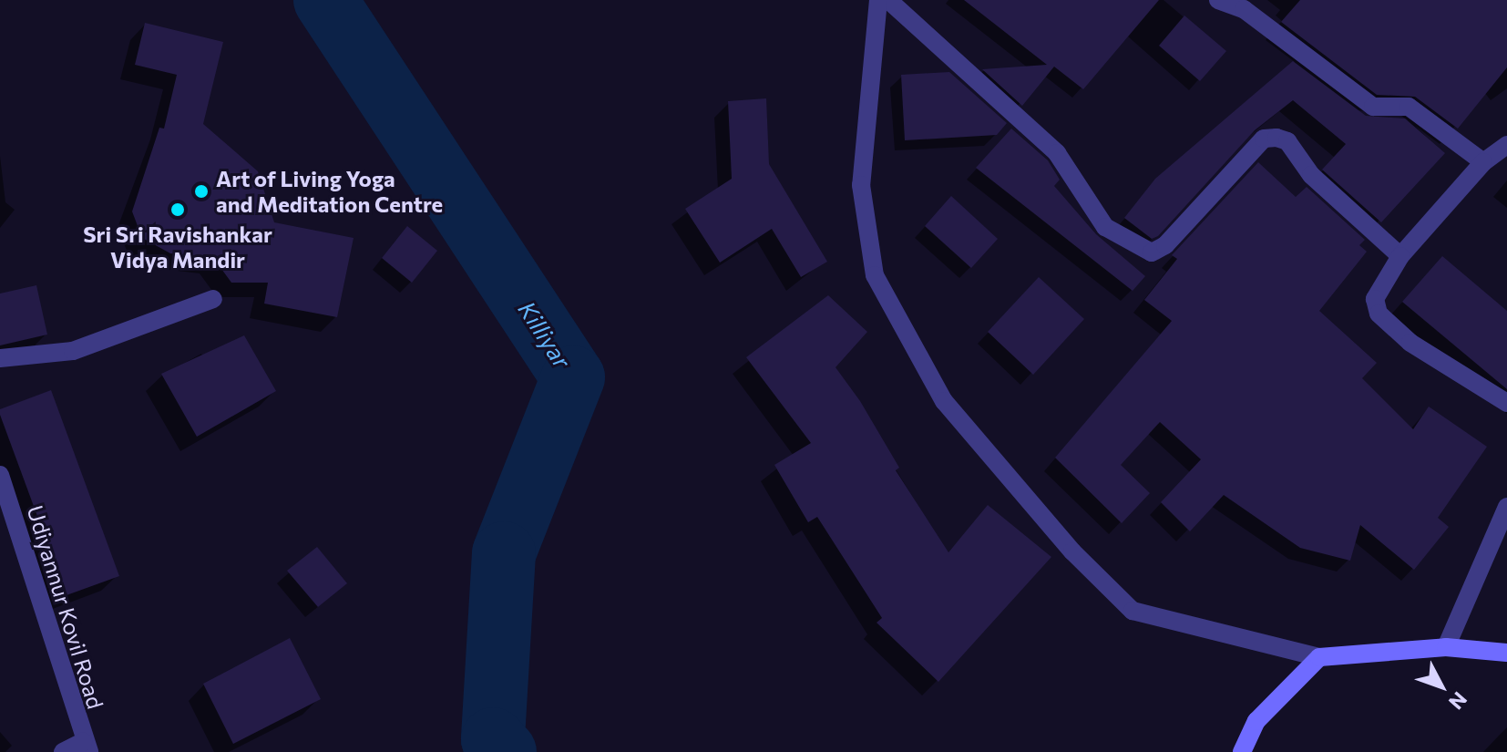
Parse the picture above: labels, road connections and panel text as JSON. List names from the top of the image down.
{
  "streets": {
    "street": ["Udiyannur Kovil Road"]
  },
  "water": ["Killiyar"],
  "places": ["Art of Living Yoga and Meditation Centre", "Sri Sri Ravishankar Vidya Mandir"],
  "north": "bottom right"
}
